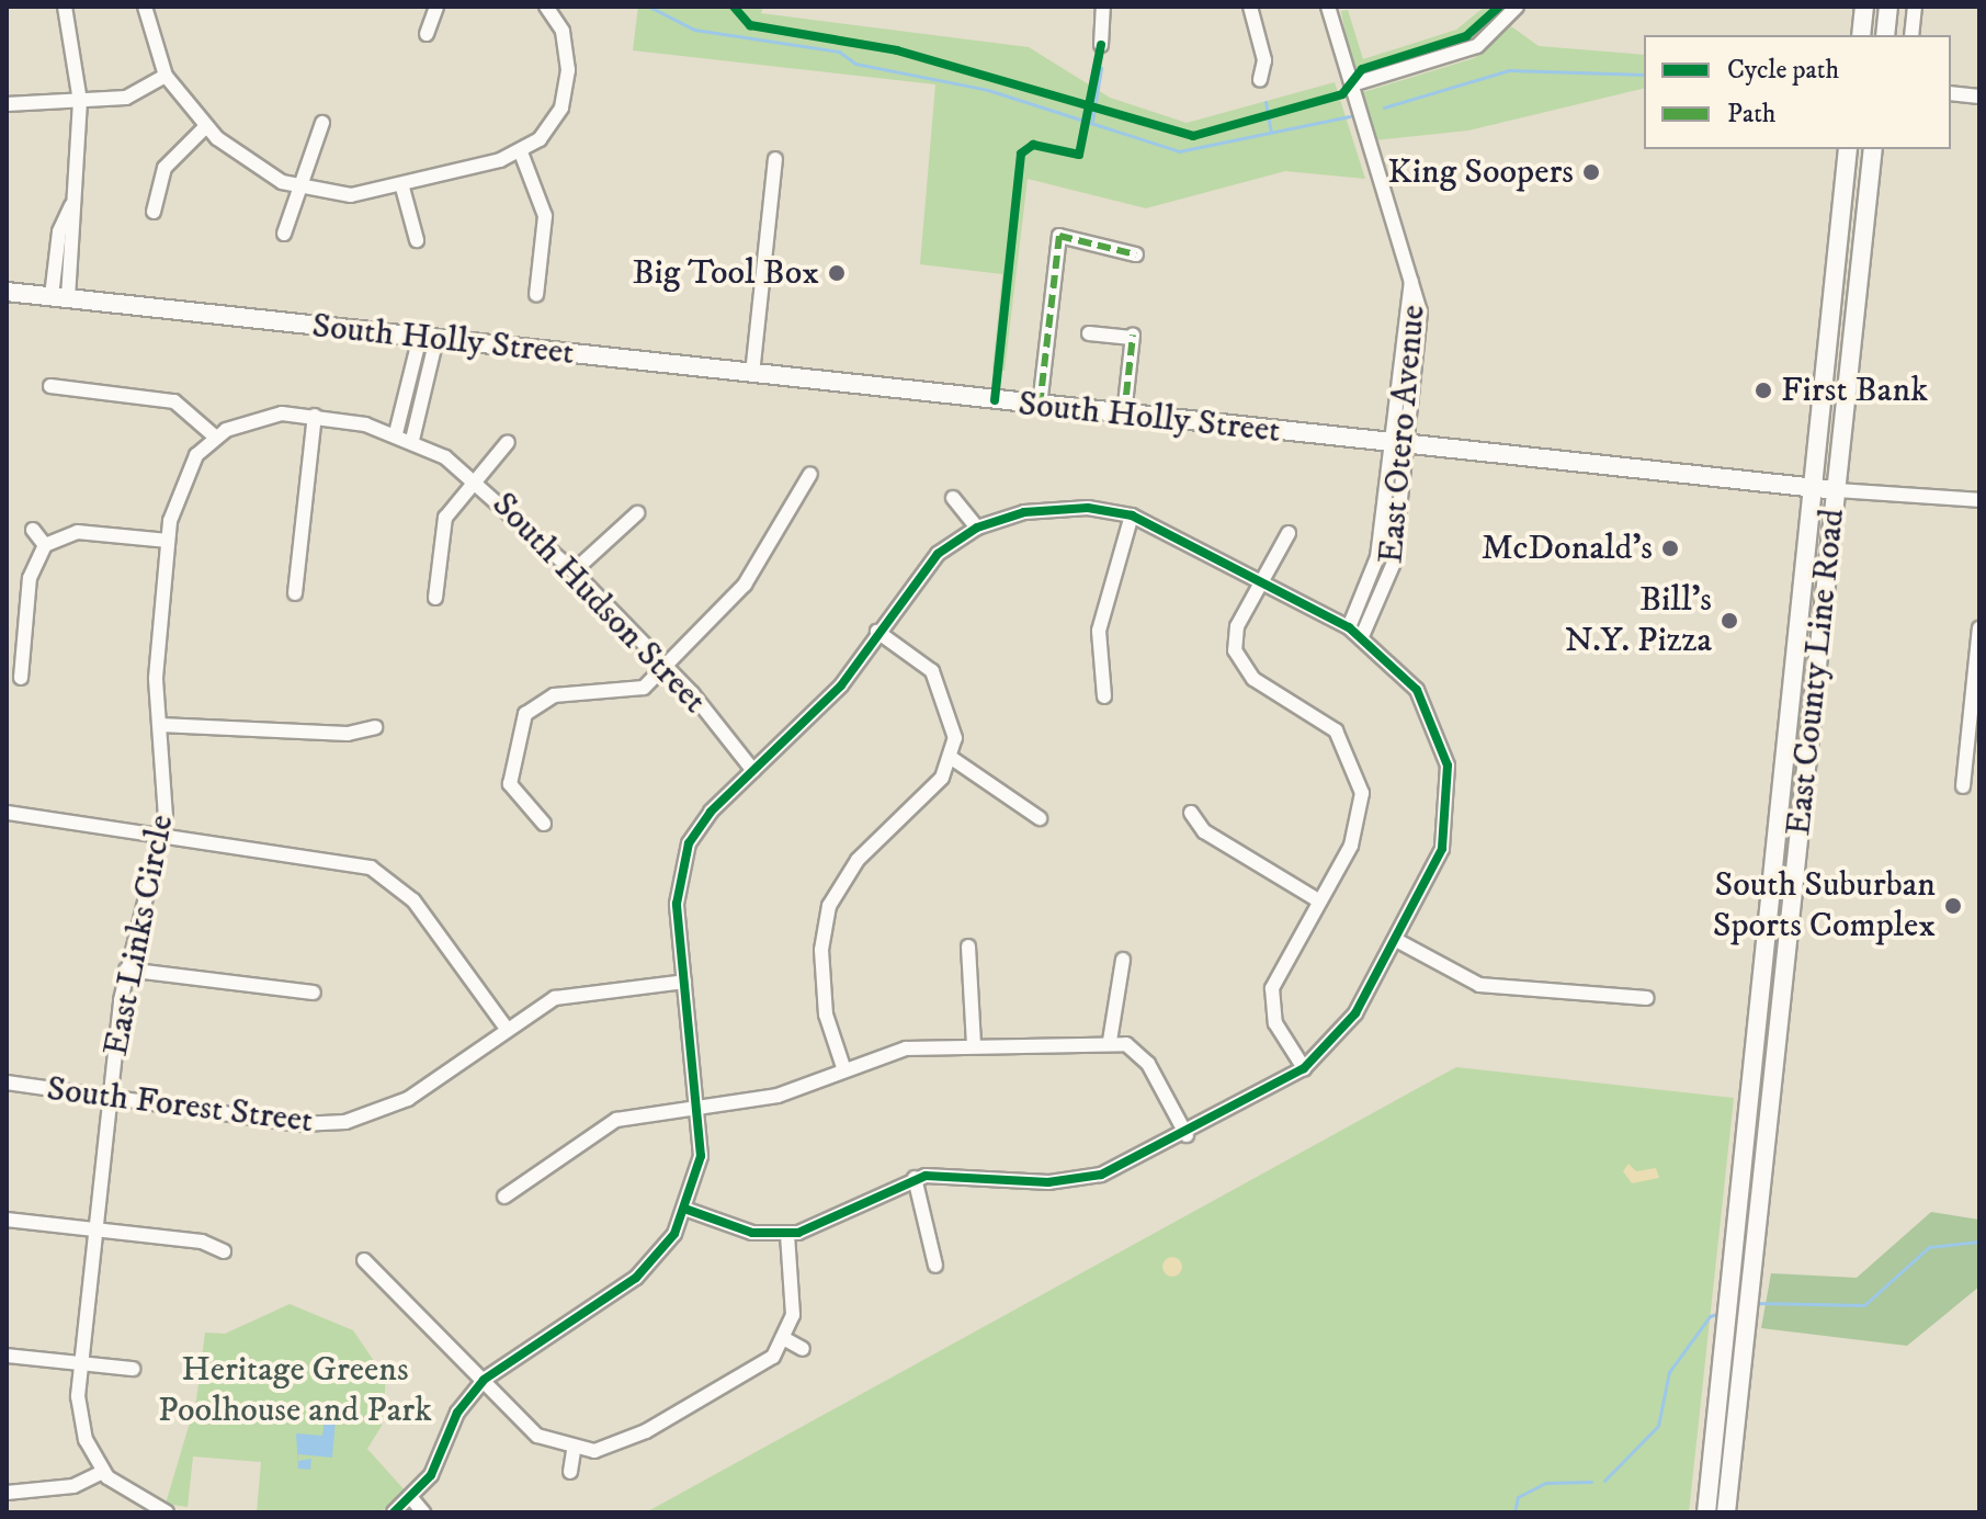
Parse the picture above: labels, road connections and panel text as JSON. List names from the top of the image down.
{
  "streets": {
    "main road": ["South Holly Street", "East County Line Road"],
    "street": [
      "East Otero Avenue",
      "South Hudson Street",
      "East Links Circle",
      "South Forest Street"
    ]
  },
  "crossings": [
    ["South Holly Street", "East Otero Avenue"],
    ["South Holly Street", "East County Line Road"],
    ["South Hudson Street", "East Links Circle"],
    ["East Links Circle", "South Forest Street"]
  ],
  "parks": ["Heritage Greens Poolhouse and Park"],
  "places": [
    "King Soopers",
    "Big Tool Box",
    "First Bank",
    "McDonald's",
    "Bill's N.Y. Pizza",
    "South Suburban Sports Complex"
  ],
  "legend": ["Cycle path", "Path"]
}
